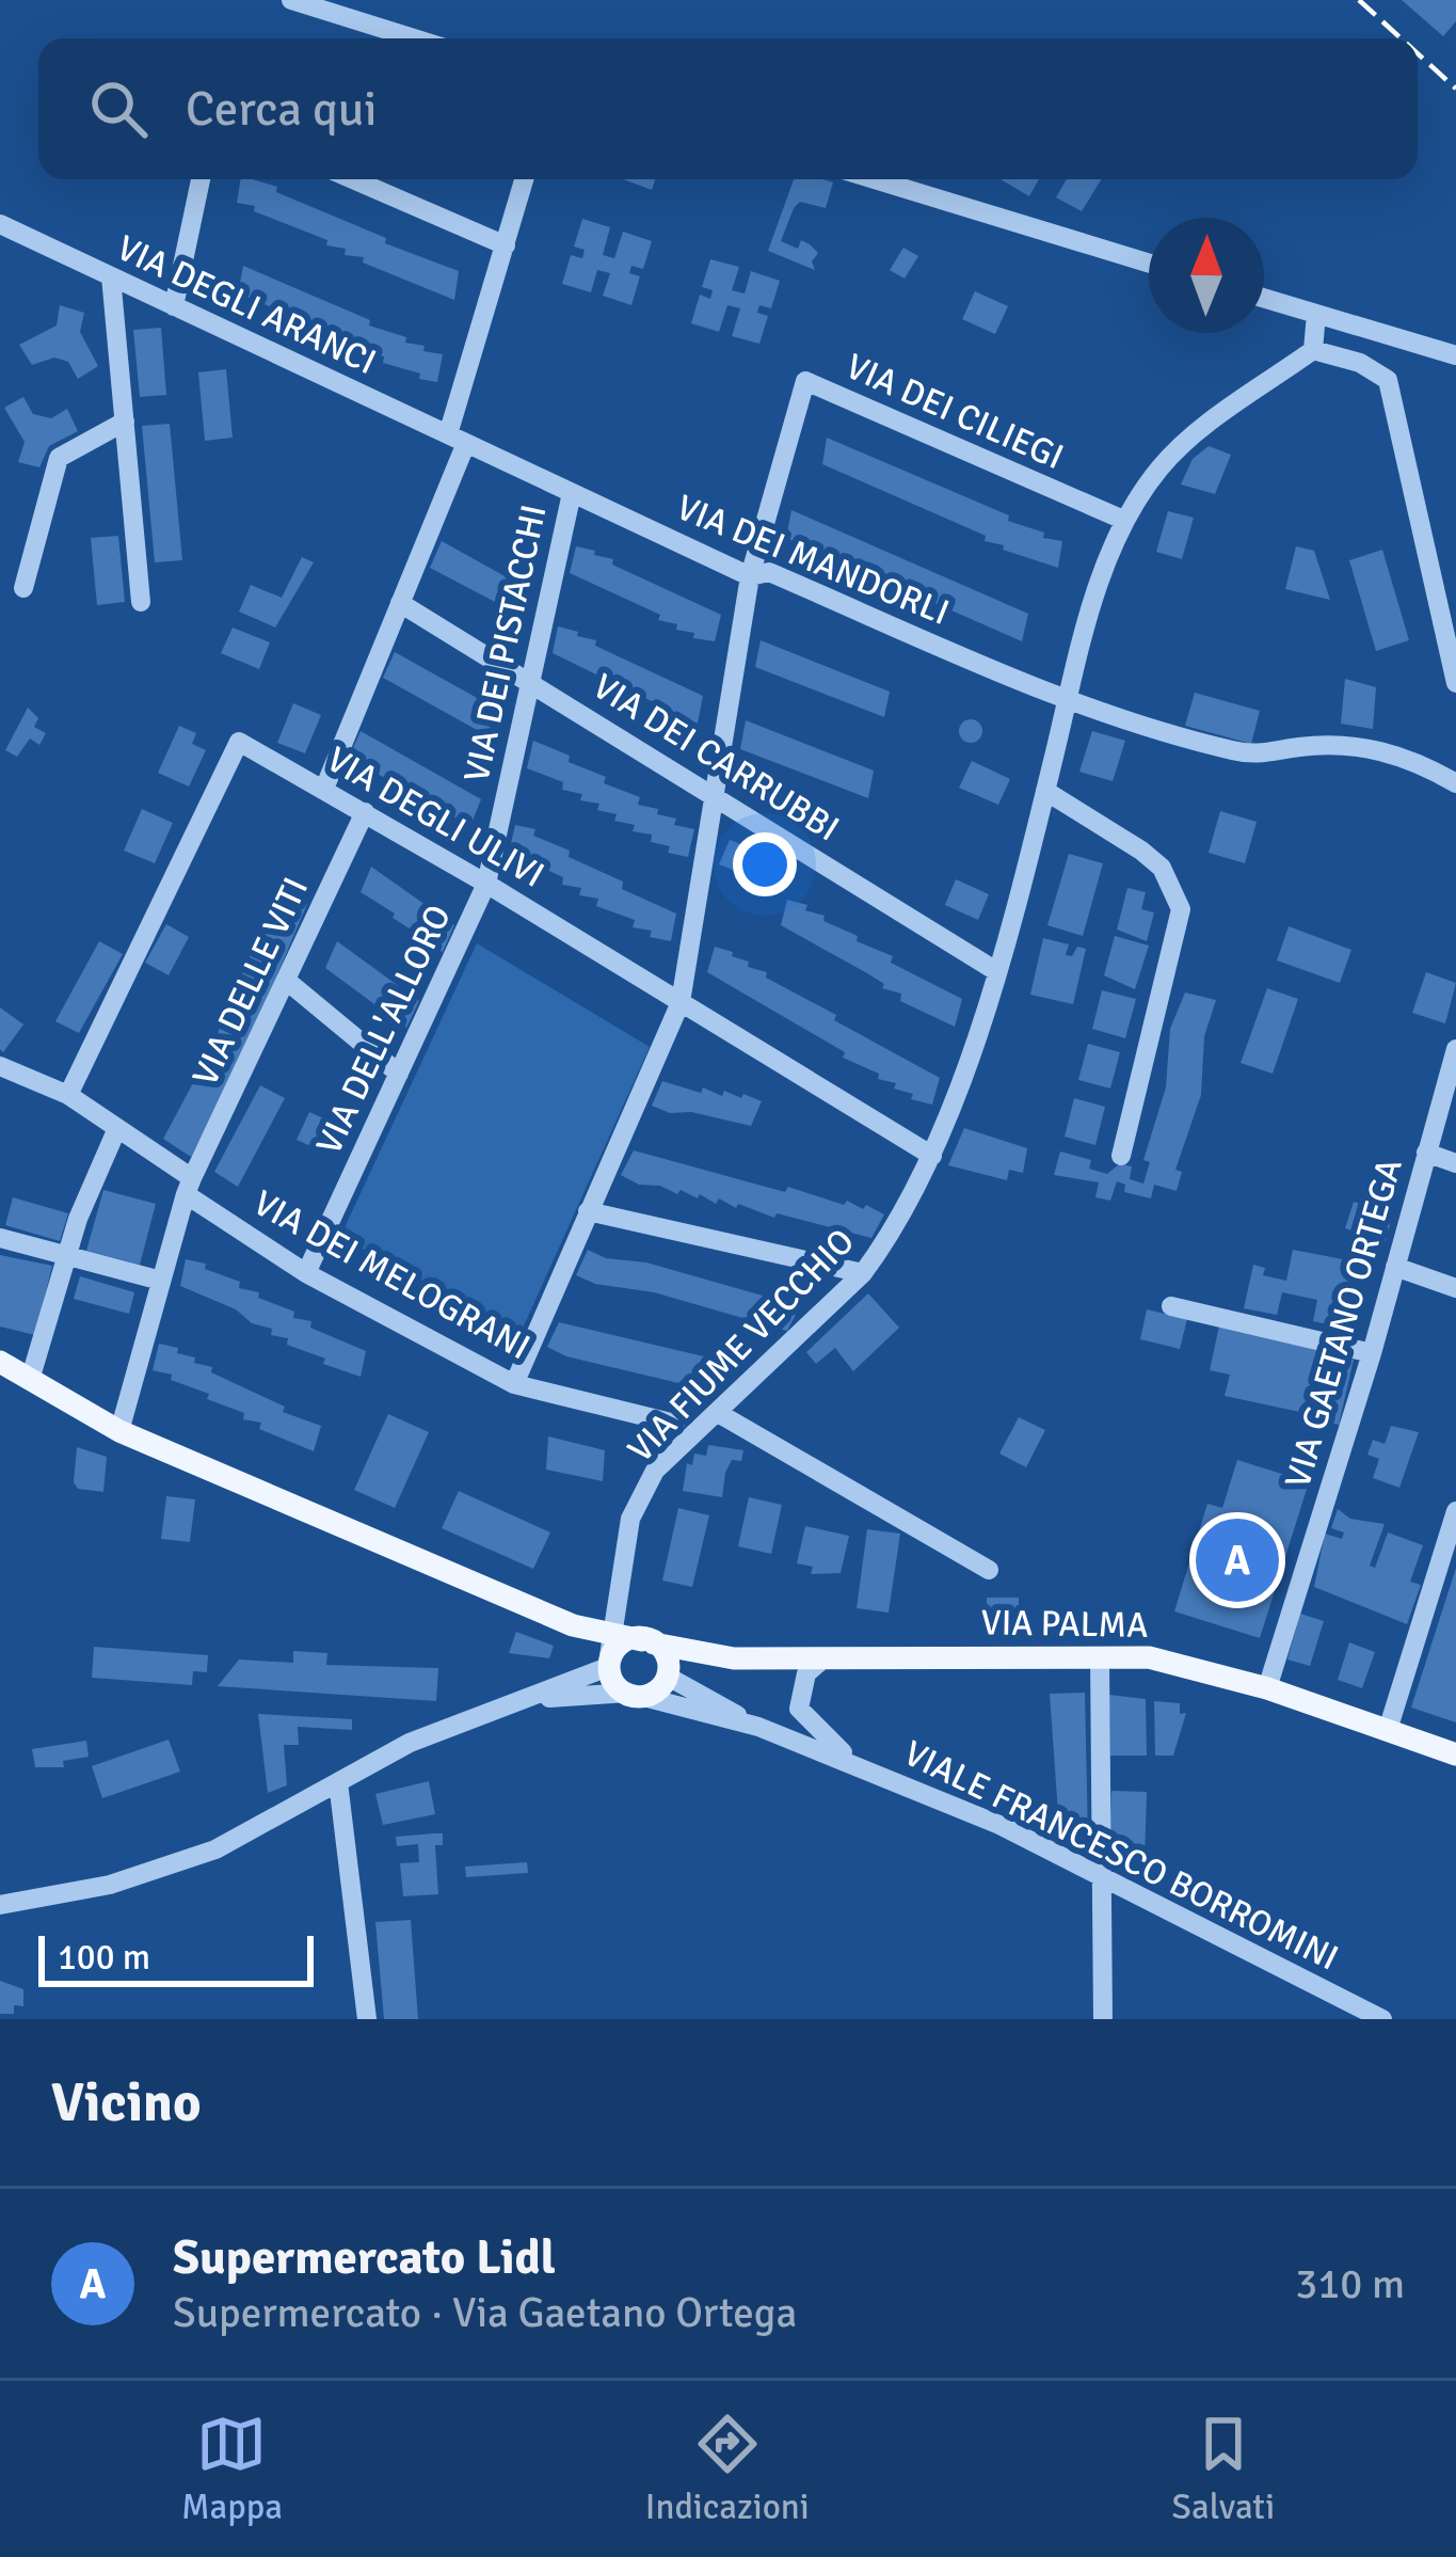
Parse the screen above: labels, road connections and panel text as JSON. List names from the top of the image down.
{
  "streets": {
    "main road": ["VIA PALMA"],
    "street": [
      "VIA DEGLI ARANCI",
      "VIA DEI CILIEGI",
      "VIA DEI MANDORLI",
      "VIA DEI PISTACCHI",
      "VIA DEI CARRUBBI",
      "VIA DEGLI ULIVI",
      "VIA DELLE VITI",
      "VIA DELL'ALLORO",
      "VIA DEI MELOGRANI",
      "VIA GAETANO ORTEGA",
      "VIA FIUME VECCHIO",
      "VIALE FRANCESCO BORROMINI"
    ]
  },
  "crossings": [
    ["VIA DEGLI ARANCI", "VIA DEI MANDORLI"],
    ["VIA DEI CILIEGI", "VIA DEI MANDORLI"],
    ["VIA DEI CILIEGI", "VIA FIUME VECCHIO"],
    ["VIA DEI MANDORLI", "VIA DEI PISTACCHI"],
    ["VIA DEI MANDORLI", "VIA FIUME VECCHIO"],
    ["VIA DEI PISTACCHI", "VIA DEI CARRUBBI"],
    ["VIA DEI PISTACCHI", "VIA DEGLI ULIVI"],
    ["VIA DEI PISTACCHI", "VIA DELL'ALLORO"],
    ["VIA DEI CARRUBBI", "VIA FIUME VECCHIO"],
    ["VIA DEGLI ULIVI", "VIA DELLE VITI"],
    ["VIA DEGLI ULIVI", "VIA DELL'ALLORO"],
    ["VIA DEGLI ULIVI", "VIA DEI MELOGRANI"],
    ["VIA DEGLI ULIVI", "VIA FIUME VECCHIO"],
    ["VIA DELLE VITI", "VIA DEI MELOGRANI"],
    ["VIA DELL'ALLORO", "VIA DEI MELOGRANI"],
    ["VIA GAETANO ORTEGA", "VIA PALMA"]
  ],
  "scale_bar": "100 m",
  "north": "top",
  "page": {
    "search": "Cerca qui",
    "pins": "A",
    "scale": "100 m",
    "heading": "Vicino",
    "list": [
      {
        "mark": "A",
        "name": "Supermercato Lidl",
        "note": "Supermercato · Via Gaetano Ortega",
        "value": "310 m"
      }
    ],
    "nav": ["Mappa", "Indicazioni", "Salvati"]
  }
}
